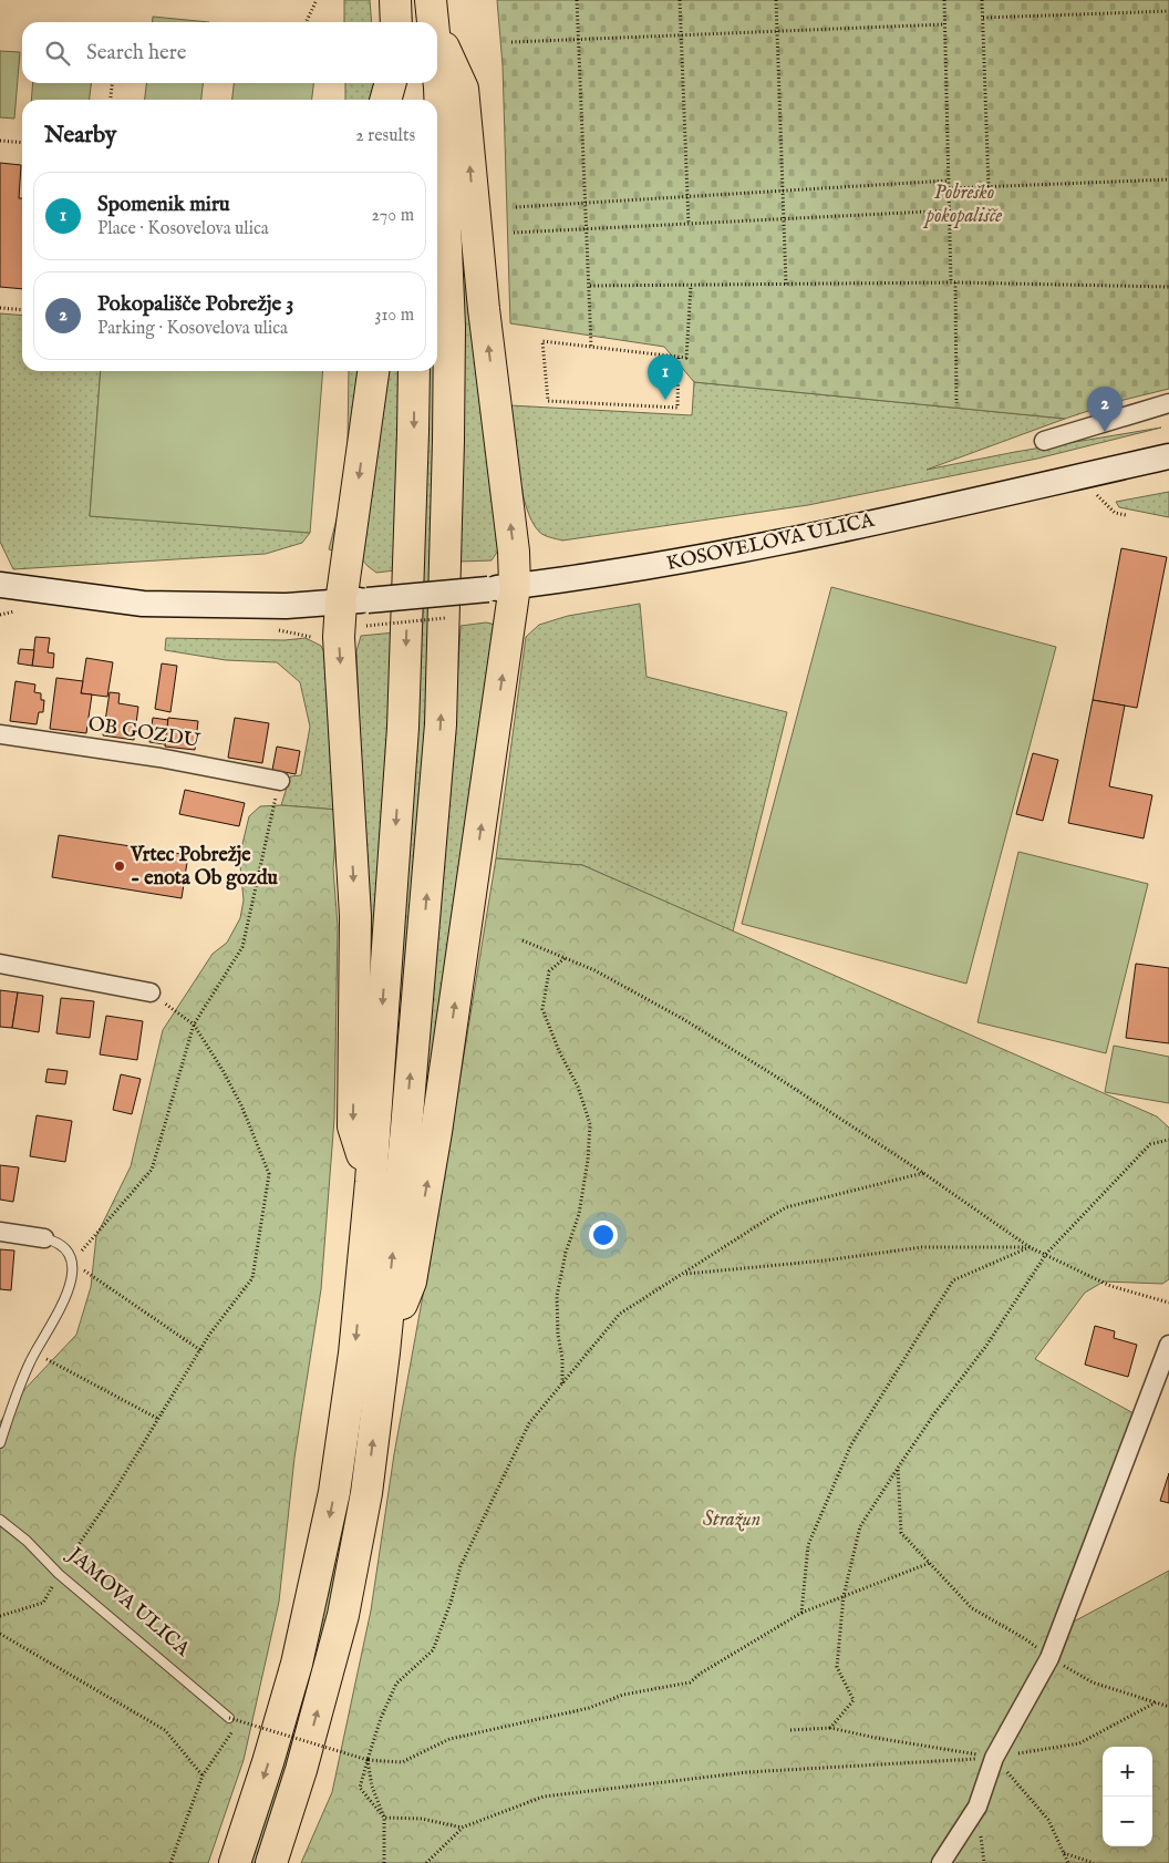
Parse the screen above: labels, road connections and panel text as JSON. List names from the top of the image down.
{
  "streets": {
    "street": ["KOSOVELOVA ULICA", "OB GOZDU"],
    "lane": ["JAMOVA ULICA"]
  },
  "parks": ["Pobreško pokopališče", "Stražun"],
  "places": ["Vrtec Pobrežje - enota Ob gozdu"],
  "page": {
    "search": "Search here",
    "heading": ["Nearby", "2 results"],
    "list": [
      {
        "mark": "1",
        "name": "Spomenik miru",
        "note": "Place · Kosovelova ulica",
        "value": "270 m"
      },
      {
        "mark": "2",
        "name": "Pokopališče Pobrežje 3",
        "note": "Parking · Kosovelova ulica",
        "value": "310 m"
      }
    ],
    "pins": ["1", "2"],
    "map_buttons": ["+", "−"]
  }
}
